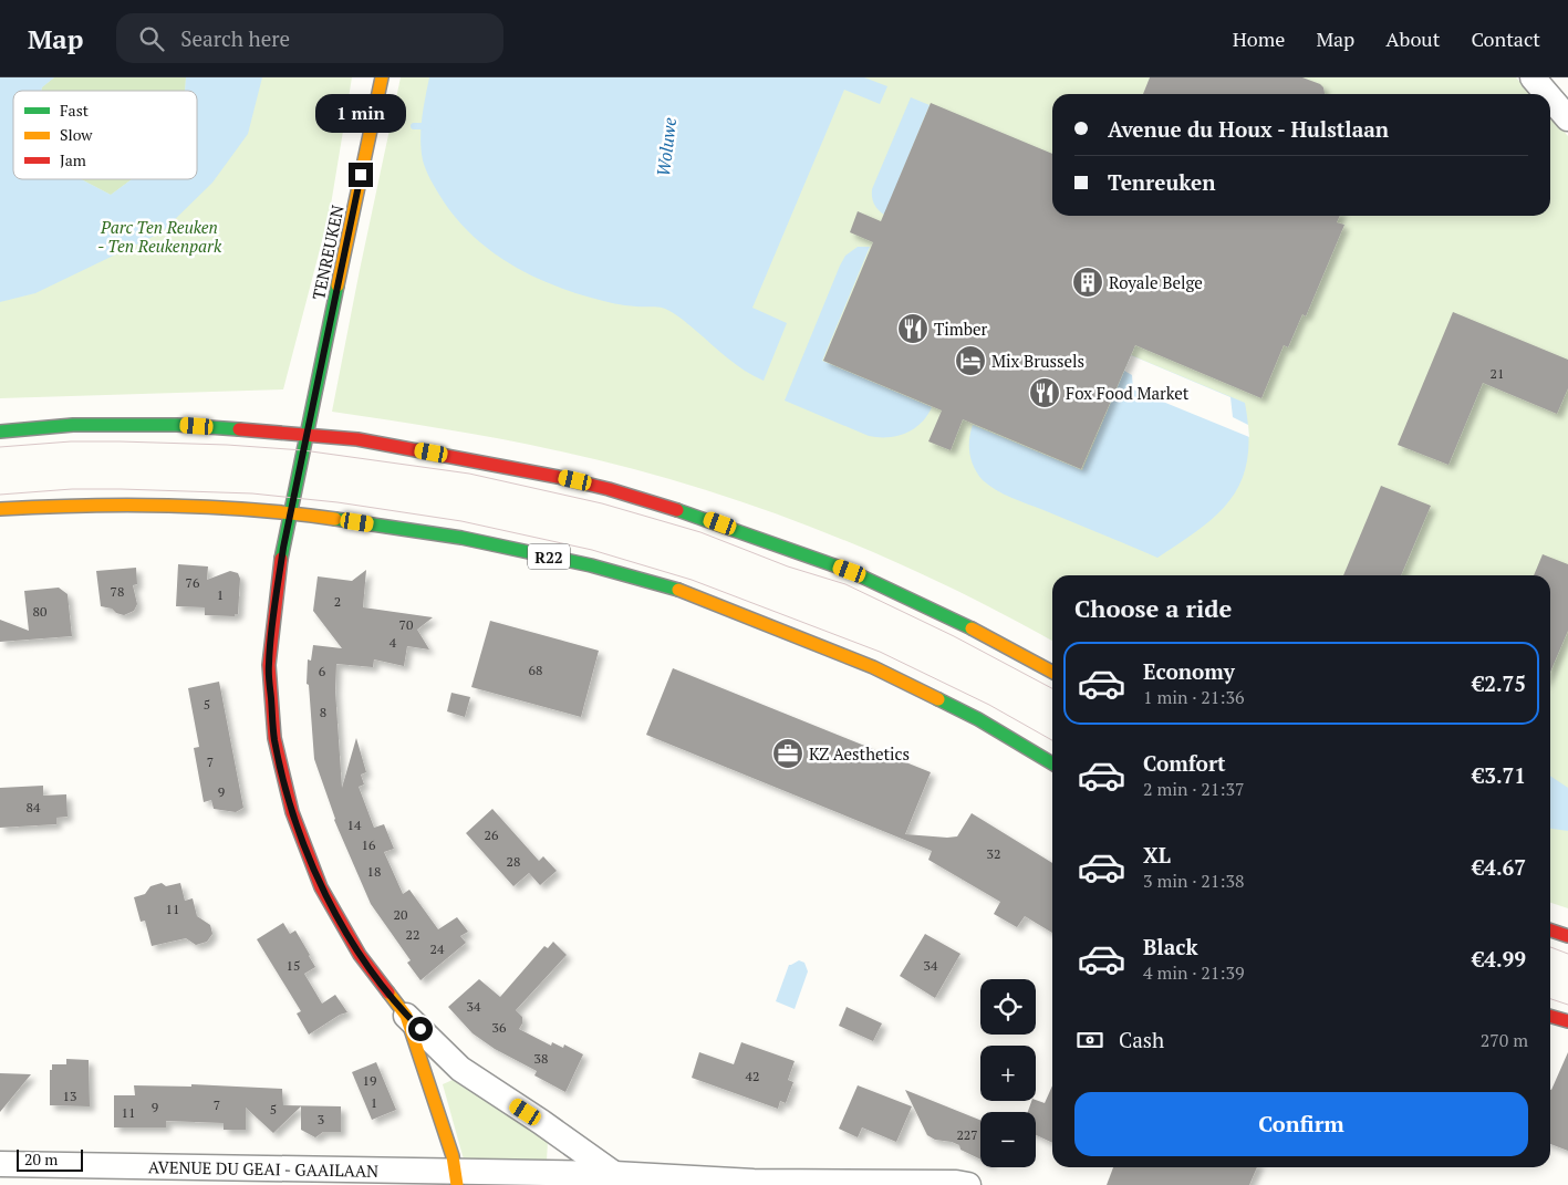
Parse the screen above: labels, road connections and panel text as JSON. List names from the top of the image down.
{
  "streets": {
    "main road": ["TENREUKEN", "R22"],
    "street": ["AVENUE DU GEAI - GAAILAAN"]
  },
  "crossings": [
    ["TENREUKEN", "R22"],
    ["TENREUKEN", "AVENUE DU GEAI - GAAILAAN"]
  ],
  "water": ["Woluwe"],
  "parks": ["Parc Ten Reuken - Ten Reukenpark"],
  "places": {
    "building": ["Royale Belge"],
    "restaurant": ["Timber", "Fox Food Market"],
    "hotel": ["Mix Brussels"],
    "office": ["KZ Aesthetics"]
  },
  "house_numbers": [
    "21",
    "76",
    "78",
    "1",
    "2",
    "80",
    "70",
    "4",
    "68",
    "6",
    "5",
    "8",
    "7",
    "9",
    "84",
    "14",
    "26",
    "16",
    "32",
    "28",
    "18",
    "11",
    "20",
    "22",
    "24",
    "15",
    "34",
    "34",
    "36",
    "38",
    "42",
    "19",
    "13",
    "1",
    "7",
    "9",
    "5",
    "11",
    "3",
    "227"
  ],
  "legend": ["Fast", "Slow", "Jam"],
  "scale_bar": "20 m",
  "page": {
    "header": "Map",
    "search": "Search here",
    "nav": [
      "Home",
      "Map",
      "About",
      "Contact"
    ],
    "bubble": "1 min",
    "banner": ["Avenue du Houx - Hulstlaan", "Tenreuken"],
    "heading": "Choose a ride",
    "list": [
      {
        "name": "Economy",
        "note": "1 min · 21:36",
        "value": "€2.75"
      },
      {
        "name": "Comfort",
        "note": "2 min · 21:37",
        "value": "€3.71"
      },
      {
        "name": "XL",
        "note": "3 min · 21:38",
        "value": "€4.67"
      },
      {
        "name": "Black",
        "note": "4 min · 21:39",
        "value": "€4.99"
      }
    ],
    "map_buttons": ["+", "−"],
    "pay": ["Cash", "270 m"],
    "buttons": "Confirm",
    "scale": "20 m"
  }
}
